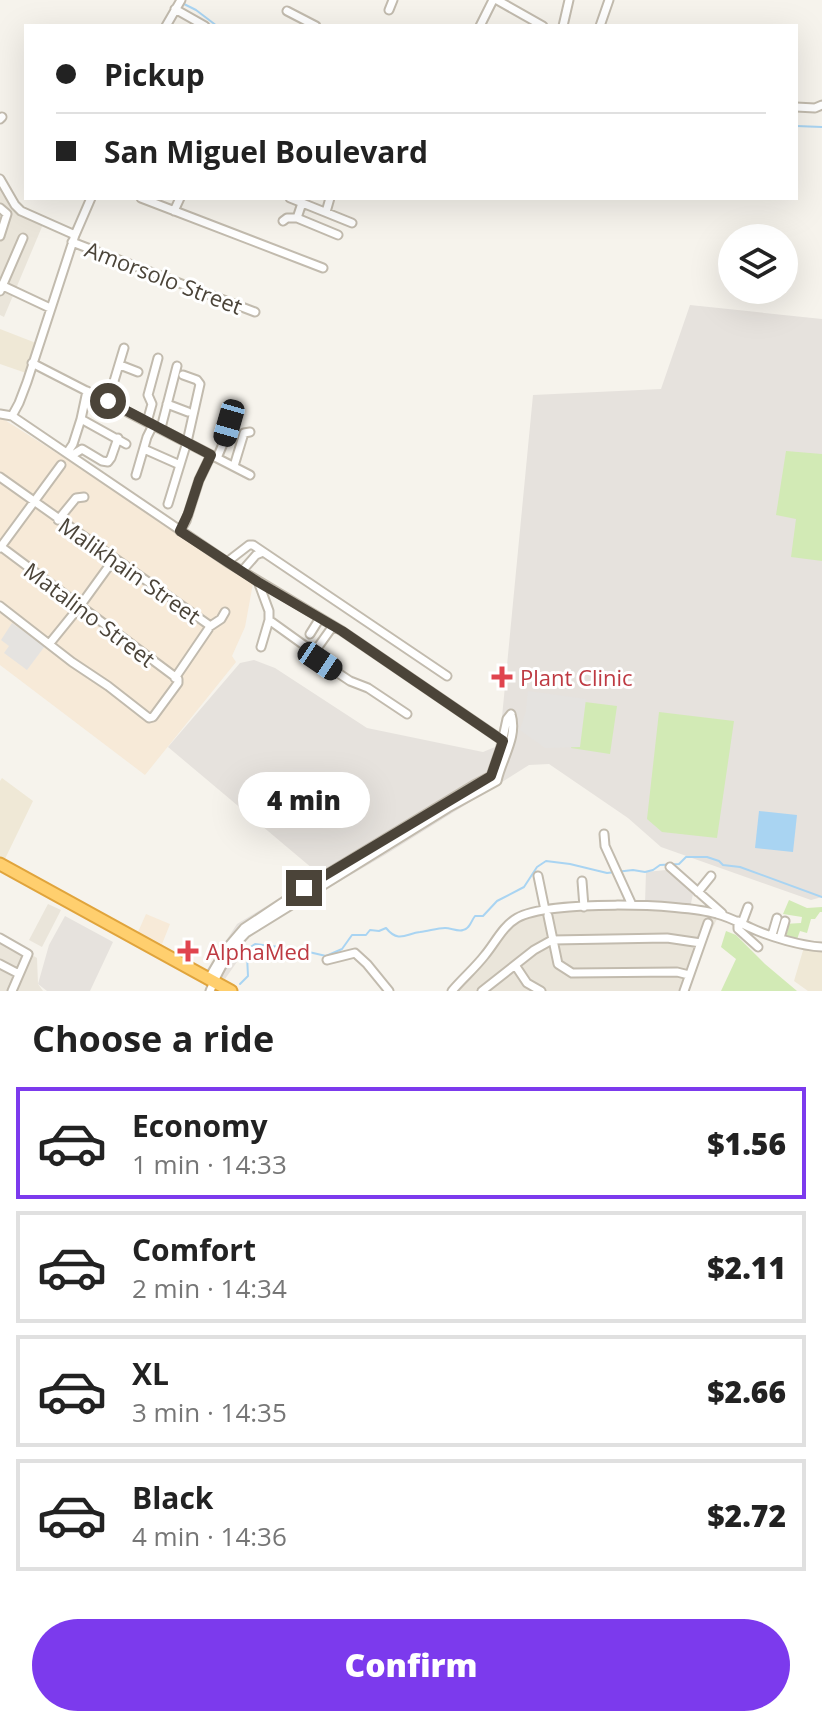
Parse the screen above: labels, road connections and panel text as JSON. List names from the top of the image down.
{
  "streets": {
    "street": ["Amorsolo Street", "Malikhain Street", "Matalino Street"]
  },
  "crossings": [
    ["Malikhain Street", "Matalino Street"]
  ],
  "places": {
    "health": ["Plant Clinic", "AlphaMed"]
  },
  "page": {
    "banner": ["Pickup", "San Miguel Boulevard"],
    "bubble": "4 min",
    "heading": "Choose a ride",
    "list": [
      {
        "name": "Economy",
        "note": "1 min · 14:33",
        "value": "$1.56"
      },
      {
        "name": "Comfort",
        "note": "2 min · 14:34",
        "value": "$2.11"
      },
      {
        "name": "XL",
        "note": "3 min · 14:35",
        "value": "$2.66"
      },
      {
        "name": "Black",
        "note": "4 min · 14:36",
        "value": "$2.72"
      }
    ],
    "buttons": "Confirm"
  }
}
